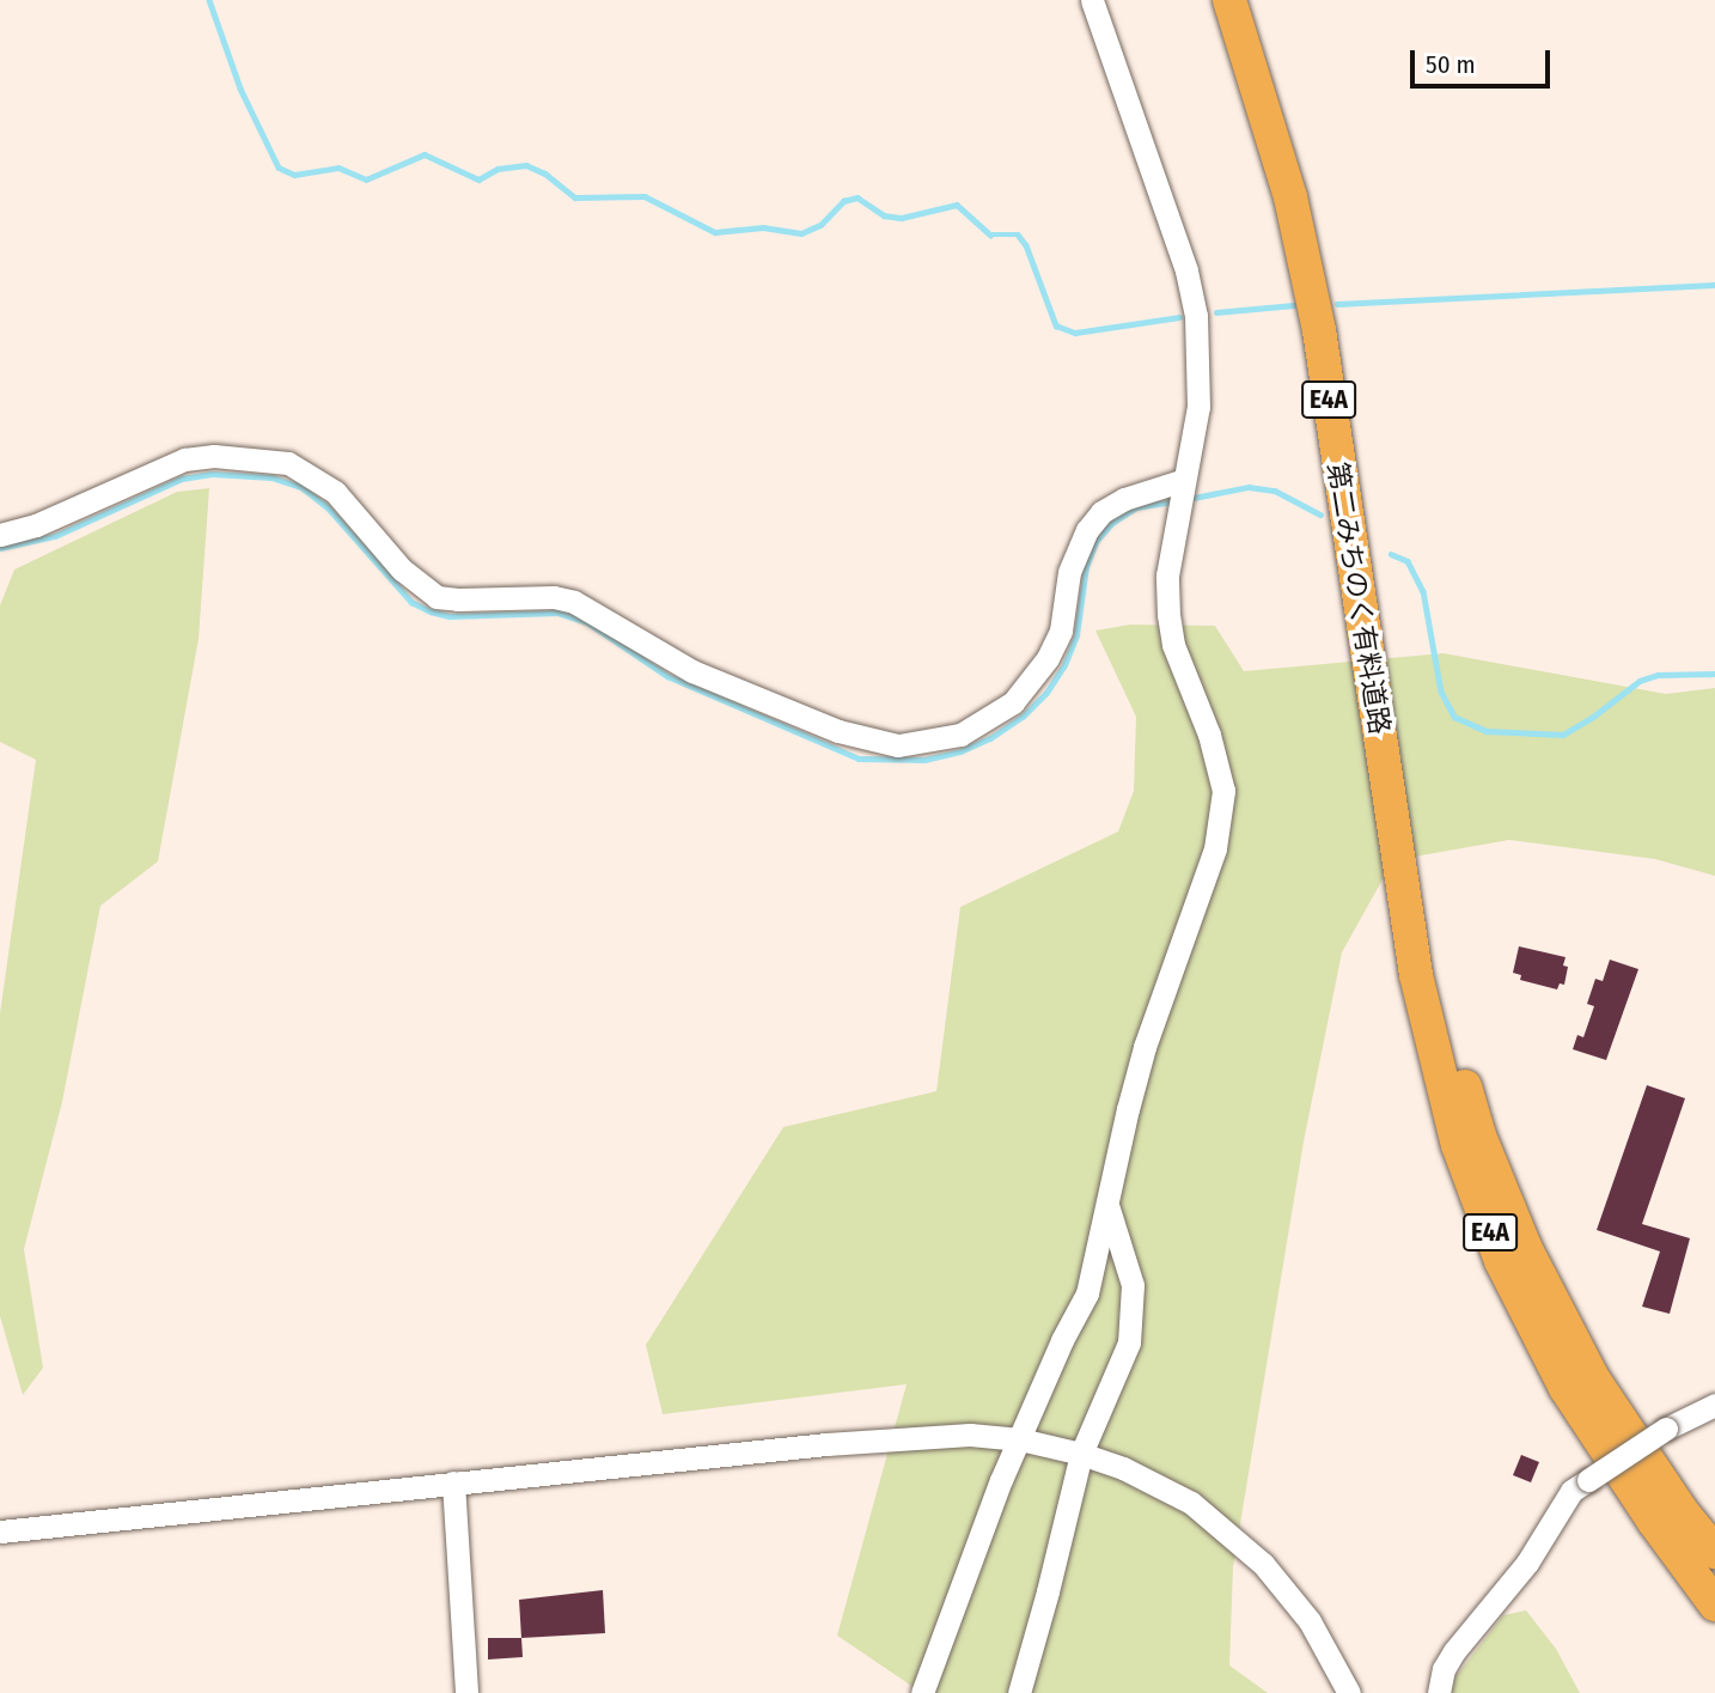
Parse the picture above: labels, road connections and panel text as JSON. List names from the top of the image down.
{
  "streets": {
    "highway": ["E4A", "第二みちのく有料道路"]
  },
  "scale_bar": "50 m"
}
